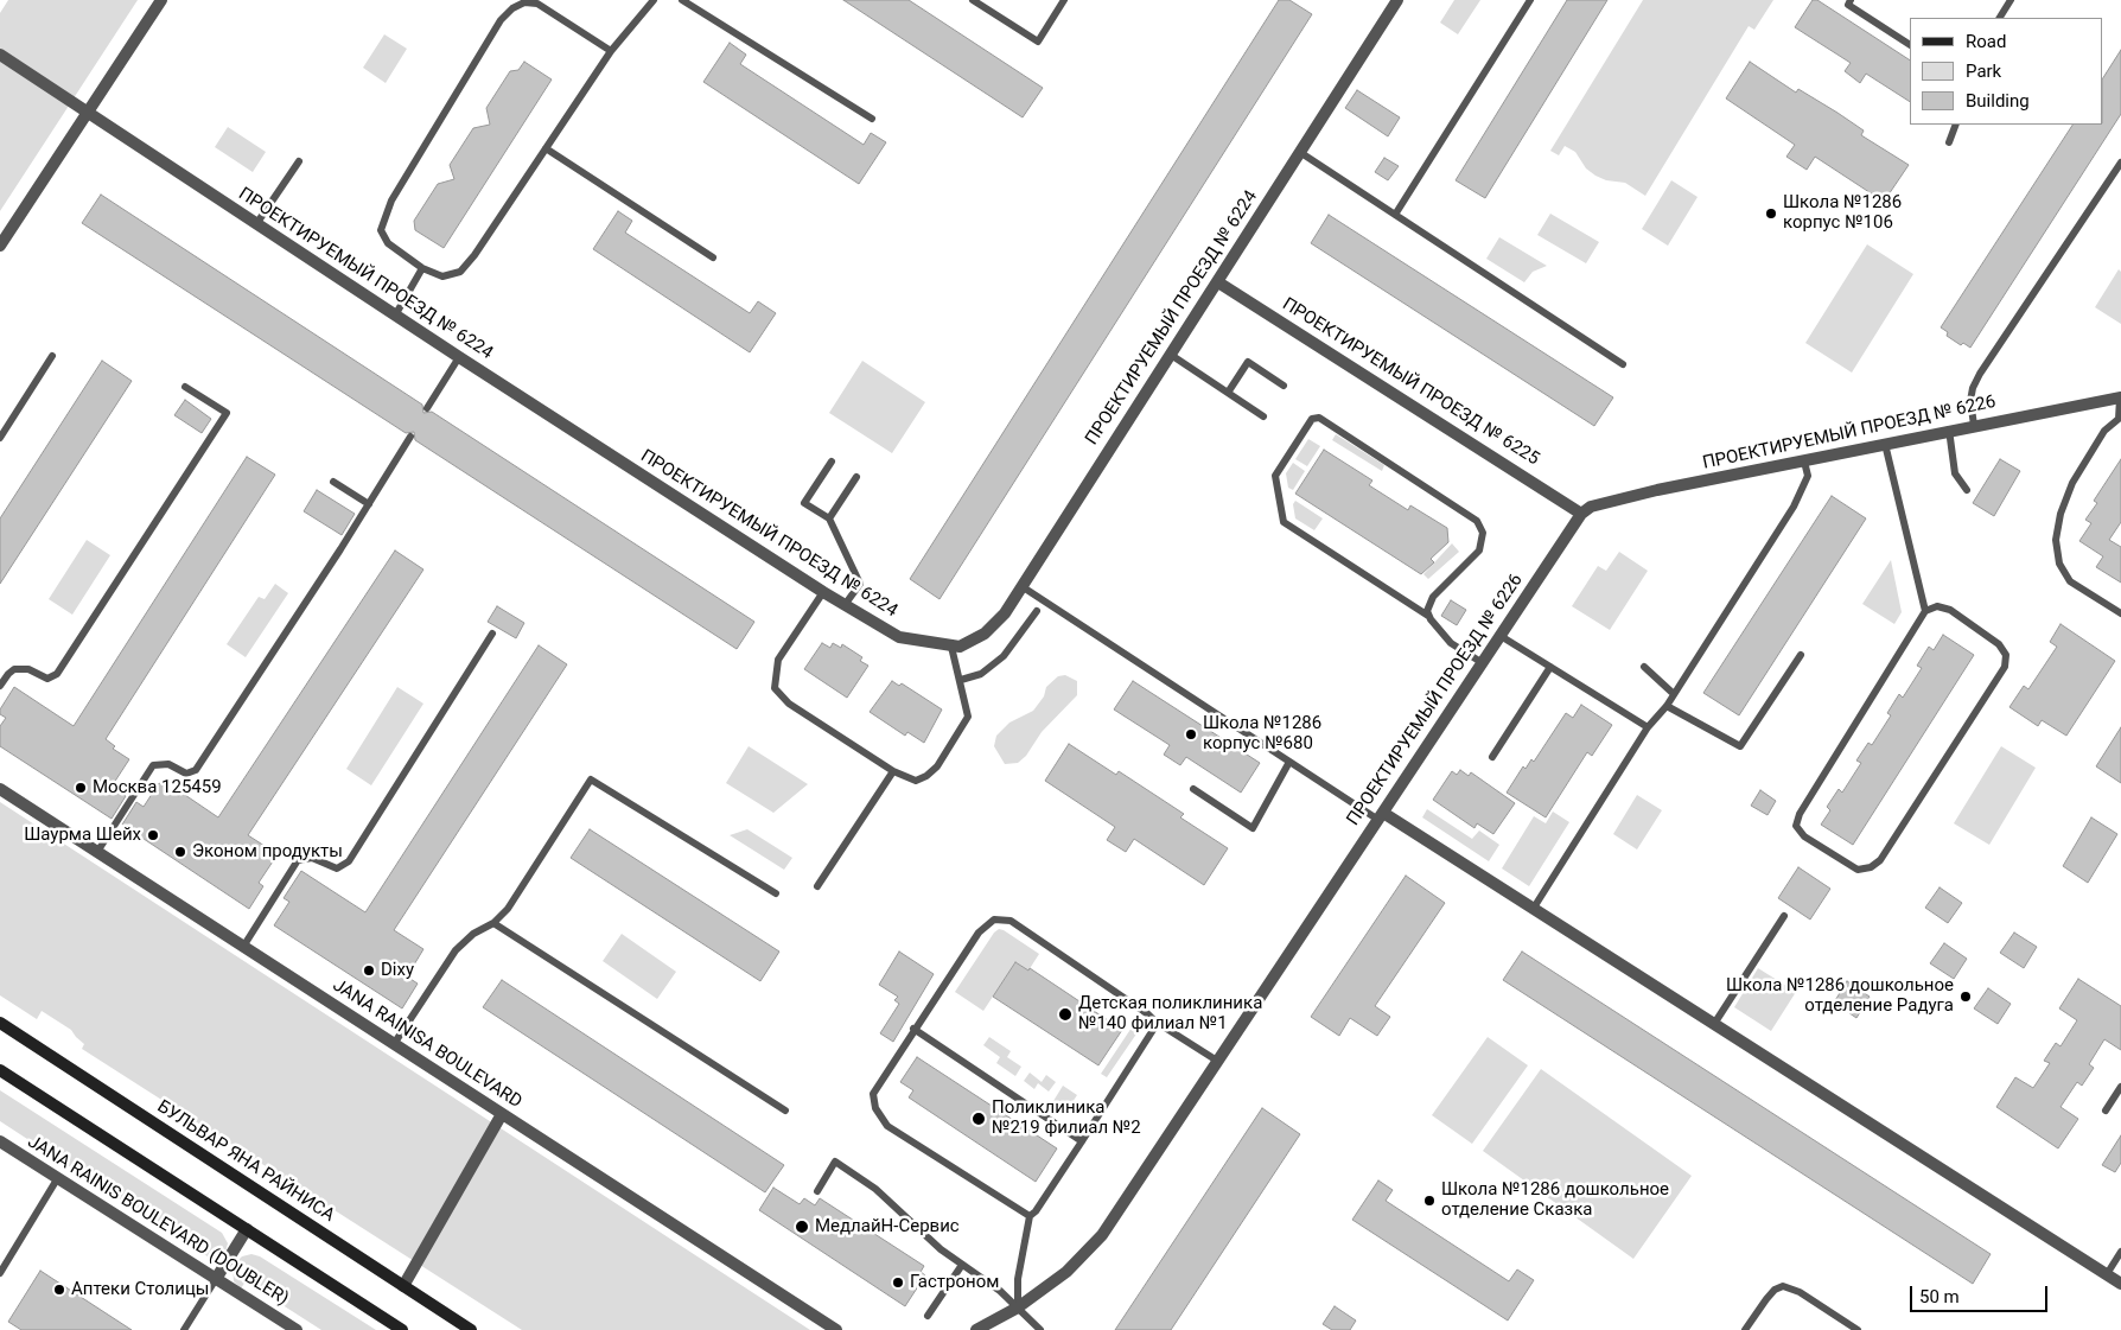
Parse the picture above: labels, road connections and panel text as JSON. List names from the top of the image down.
{
  "streets": {
    "main road": ["БУЛЬВАР ЯНА РАЙНИСА"],
    "street": [
      "ПРОЕКТИРУЕМЫЙ ПРОЕЗД № 6224",
      "ПРОЕКТИРУЕМЫЙ ПРОЕЗД № 6225",
      "ПРОЕКТИРУЕМЫЙ ПРОЕЗД № 6226",
      "JANA RAINISA BOULEVARD",
      "JANA RAINIS BOULEVARD (DOUBLER)"
    ]
  },
  "crossings": [
    ["ПРОЕКТИРУЕМЫЙ ПРОЕЗД № 6224", "ПРОЕКТИРУЕМЫЙ ПРОЕЗД № 6225"],
    ["ПРОЕКТИРУЕМЫЙ ПРОЕЗД № 6225", "ПРОЕКТИРУЕМЫЙ ПРОЕЗД № 6226"]
  ],
  "places": [
    "Школа №1286 корпус №106",
    "Школа №1286 корпус №680",
    "Москва 125459",
    "Шаурма Шейх",
    "Эконом продукты",
    "Dixy",
    "Школа №1286 дошкольное отделение Радуга",
    "Детская поликлиника №140 филиал №1",
    "Поликлиника №219 филиал №2",
    "Школа №1286 дошкольное отделение Сказка",
    "МедлайН-Сервис",
    "Гастроном",
    "Аптеки Столицы"
  ],
  "legend": ["Road", "Park", "Building"],
  "scale_bar": "50 m"
}
